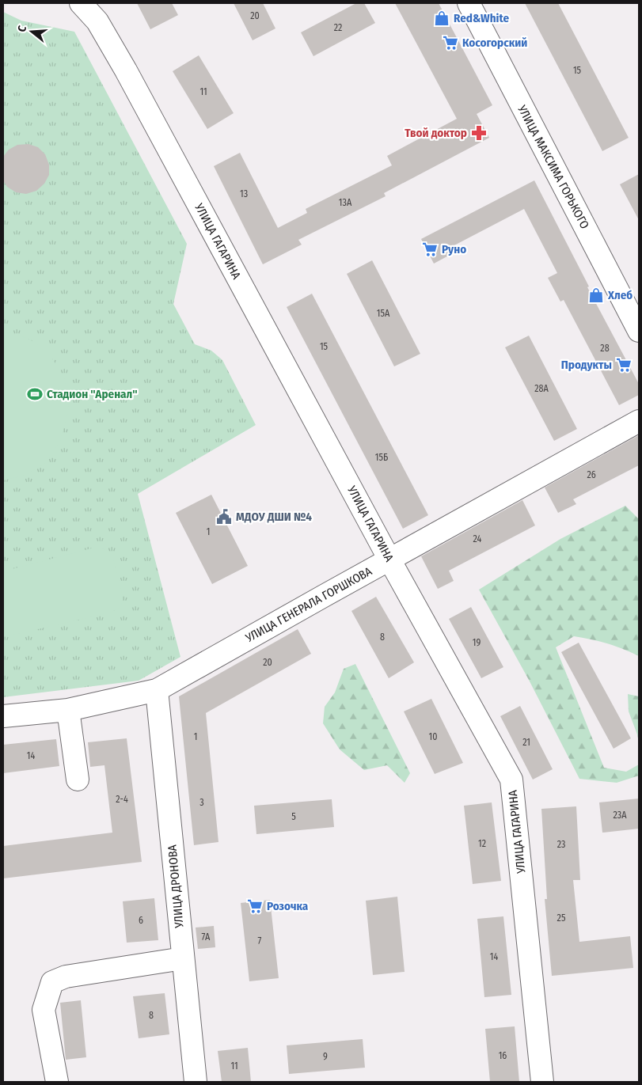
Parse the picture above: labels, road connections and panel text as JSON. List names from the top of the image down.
{
  "streets": {
    "street": [
      "УЛИЦА МАКСИМА ГОРЬКОГО",
      "УЛИЦА ГАГАРИНА",
      "УЛИЦА ГЕНЕРАЛА ГОРШКОВА",
      "УЛИЦА ДРОНОВА"
    ]
  },
  "crossings": [
    ["УЛИЦА ГАГАРИНА", "УЛИЦА ГЕНЕРАЛА ГОРШКОВА"],
    ["УЛИЦА ГЕНЕРАЛА ГОРШКОВА", "УЛИЦА ДРОНОВА"]
  ],
  "places": {
    "shop": ["Red&White", "Хлеб"],
    "supermarket": [
      "Косогорский",
      "Руно",
      "Продукты",
      "Розочка"
    ],
    "pharmacy": ["Твой доктор"],
    "sports": ["Стадион \"Аренал\""],
    "public building": ["МДОУ ДШИ №4"]
  },
  "house_numbers": [
    "20",
    "22",
    "15",
    "11",
    "13",
    "13А",
    "15А",
    "15",
    "28",
    "28А",
    "15Б",
    "26",
    "1",
    "24",
    "8",
    "19",
    "20",
    "1",
    "10",
    "21",
    "14",
    "2-4",
    "3",
    "23А",
    "5",
    "12",
    "23",
    "25",
    "6",
    "7А",
    "7",
    "14",
    "8",
    "16",
    "9",
    "11"
  ],
  "north": "left"
}
